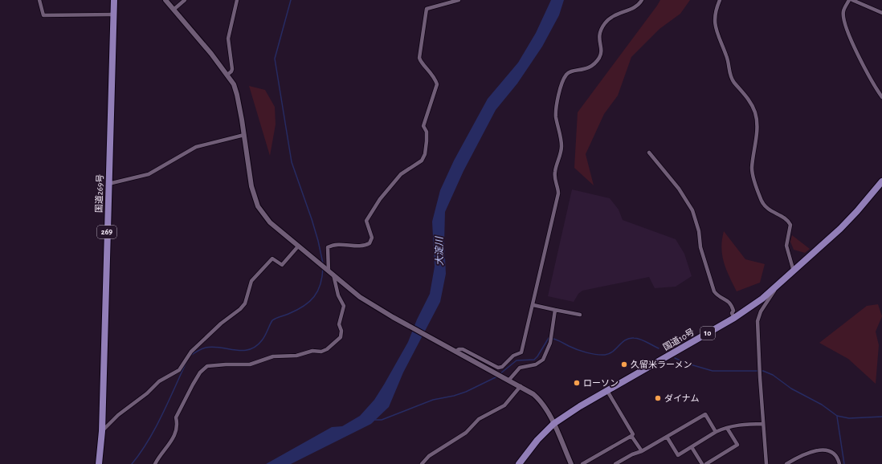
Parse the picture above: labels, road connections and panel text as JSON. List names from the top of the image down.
{
  "streets": {
    "highway": [
      "国道269号",
      "269",
      "10",
      "国道10号"
    ]
  },
  "water": ["大淀川"],
  "places": ["久留米ラーメン", "ローソン", "ダイナム"]
}
